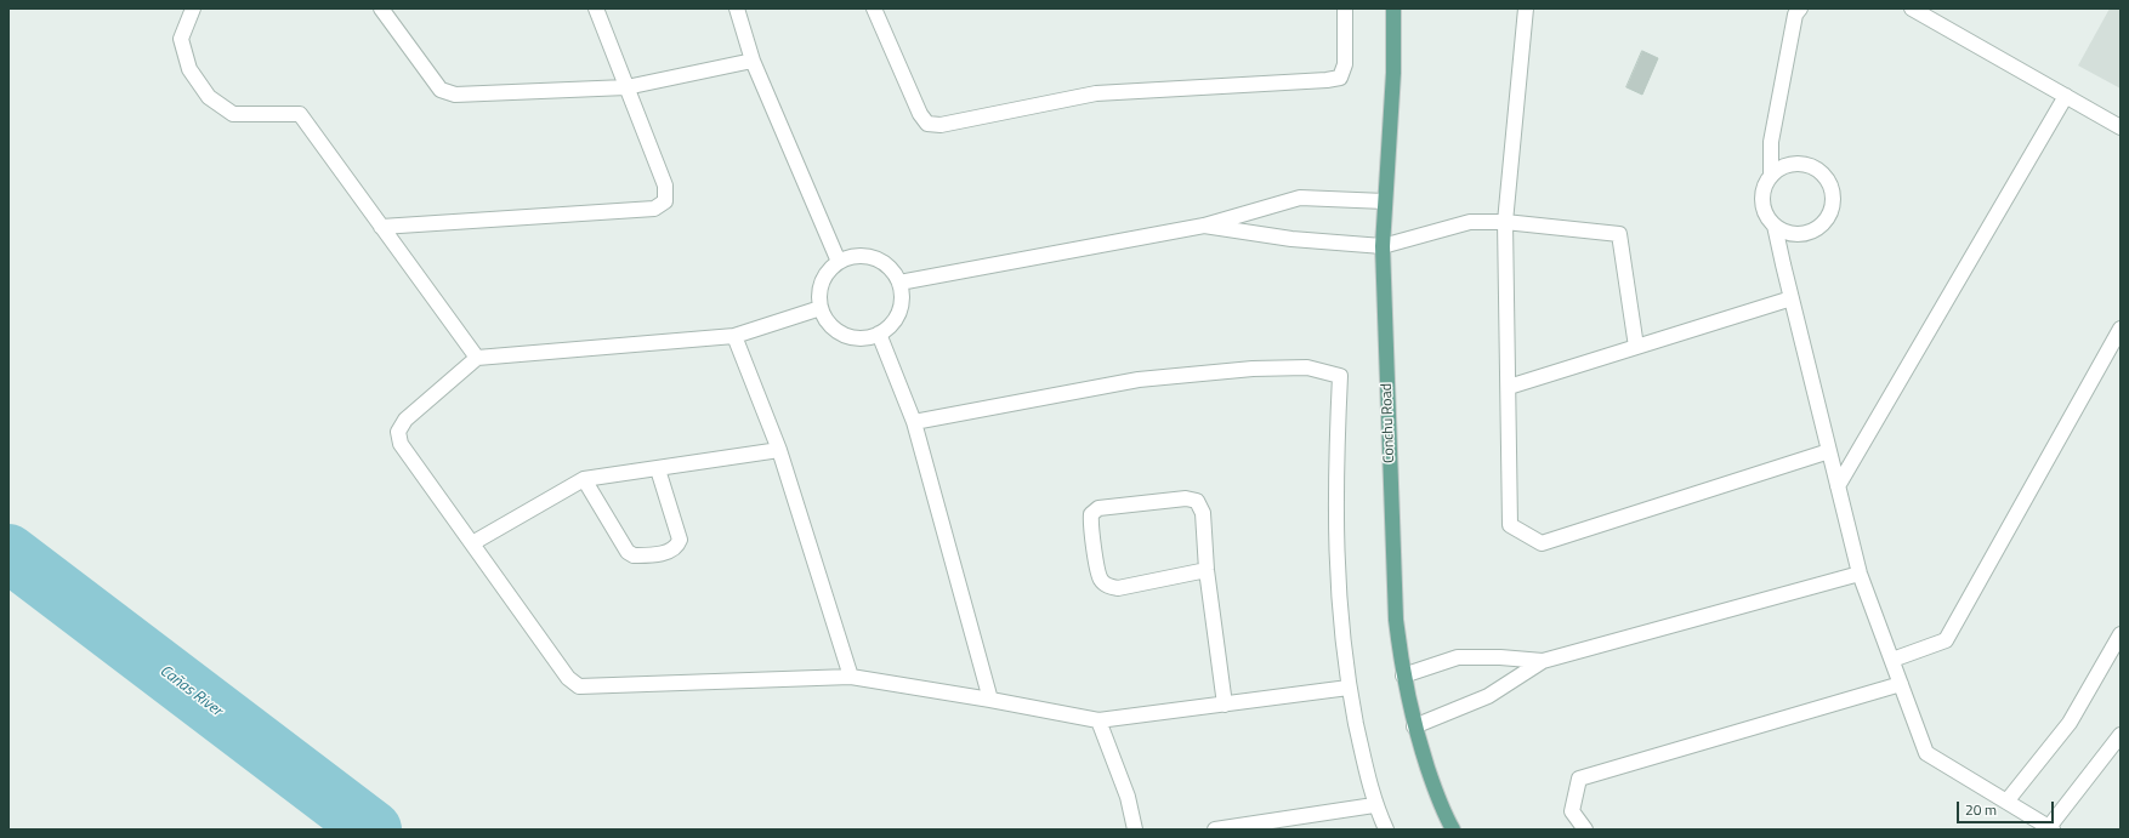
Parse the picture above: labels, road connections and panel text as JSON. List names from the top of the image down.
{
  "streets": {
    "main road": ["Conchu Road"]
  },
  "water": ["Cañas River"],
  "scale_bar": "20 m"
}
